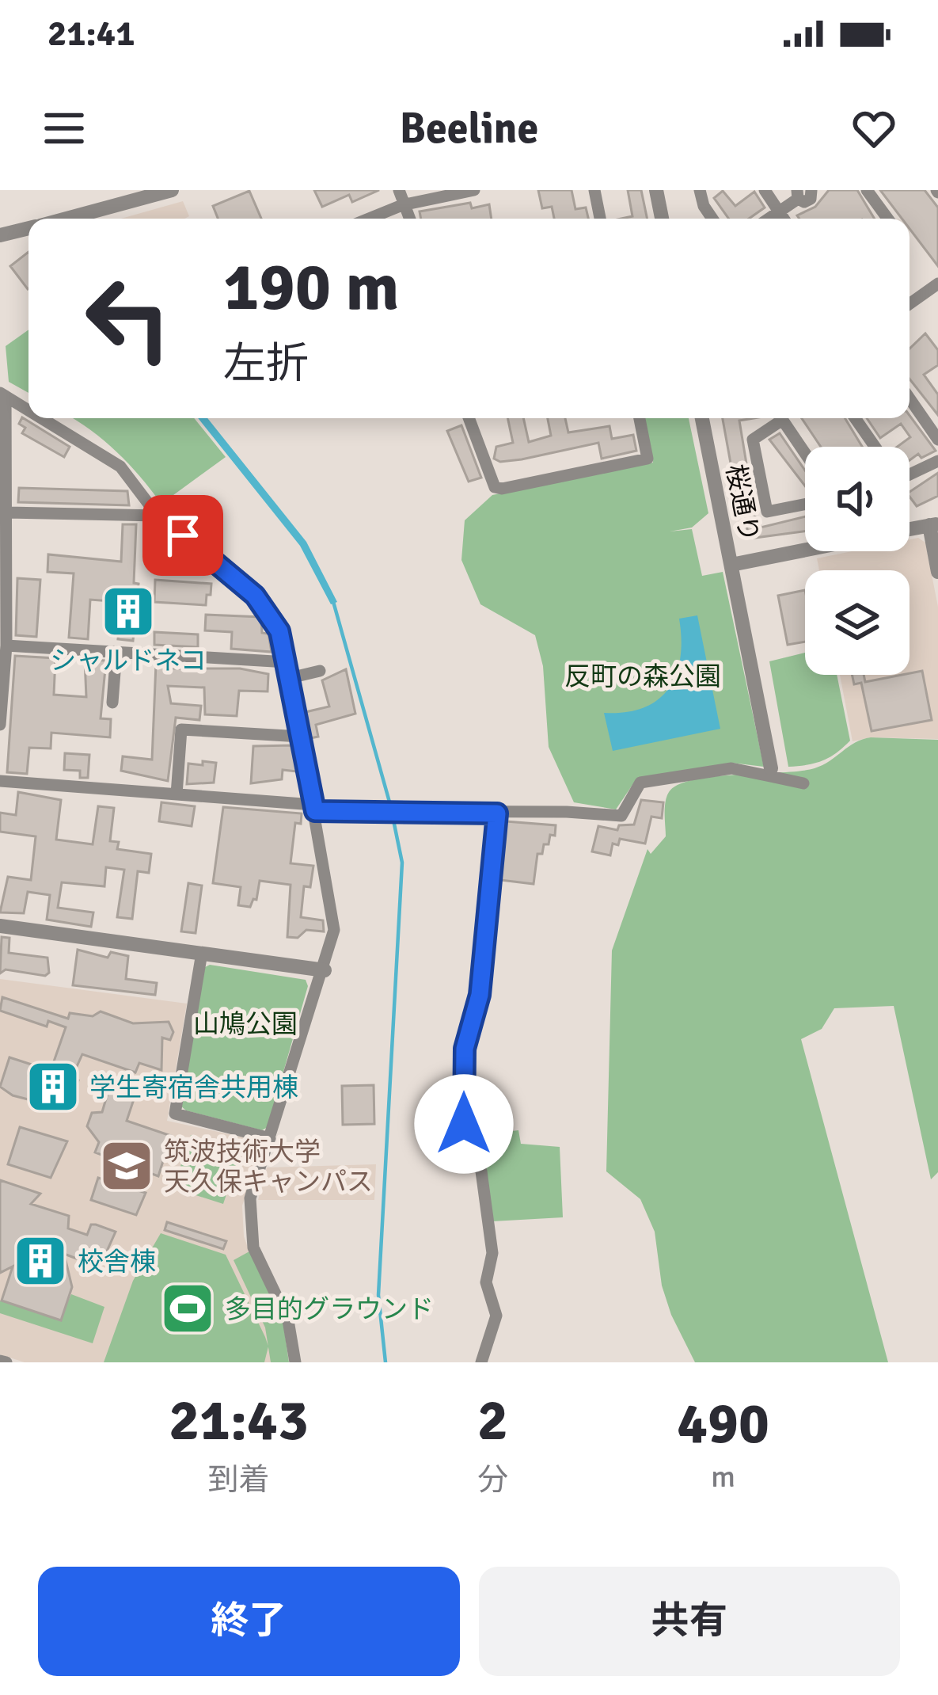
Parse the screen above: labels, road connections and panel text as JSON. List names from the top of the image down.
{
  "streets": {
    "street": ["桜通り"]
  },
  "parks": ["反町の森公園", "山鳩公園"],
  "places": {
    "building": ["シャルドネコ", "学生寄宿舎共用棟", "校舎棟"],
    "school or university": ["筑波技術大学 天久保キャンパス"],
    "sports": ["多目的グラウンド"]
  },
  "page": {
    "status": "21:41",
    "header": "Beeline",
    "turn": ["190 m", "左折"],
    "eta": [
      "21:43",
      "到着",
      "2",
      "分",
      "490",
      "m"
    ],
    "buttons": ["終了", "共有"]
  }
}
